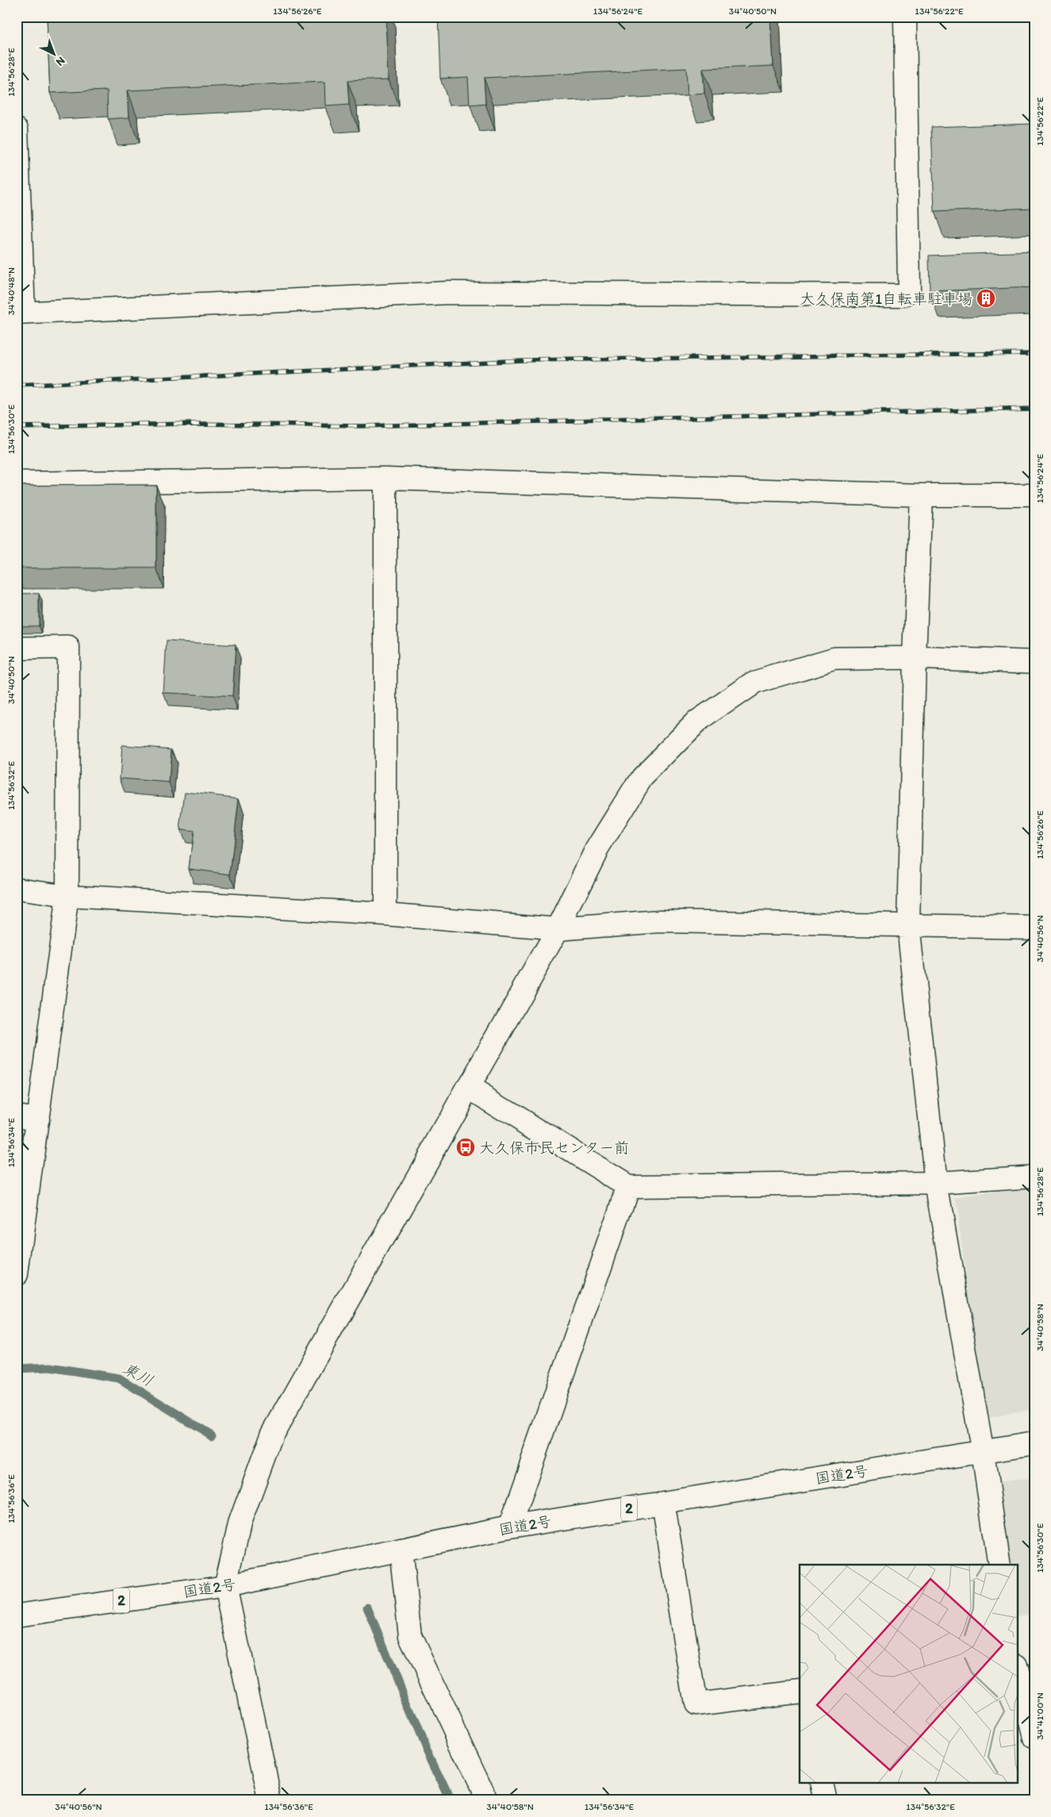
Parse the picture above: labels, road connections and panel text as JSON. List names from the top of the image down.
{
  "streets": {
    "main road": ["国道2号", "2"]
  },
  "water": ["東川"],
  "places": {
    "building": ["大久保南第1自転車駐車場"],
    "bus stop": ["大久保市民センター前"]
  },
  "north": "bottom right",
  "coordinates": [
    "134°56'26\"E",
    "134°56'24\"E",
    "34°40'50\"N",
    "134°56'22\"E",
    "134°56'28\"E",
    "34°40'48\"N",
    "134°56'30\"E",
    "134°56'32\"E",
    "34°40'56\"N",
    "134°56'34\"E",
    "34°40'58\"N",
    "134°56'36\"E",
    "34°41'00\"N"
  ]
}
